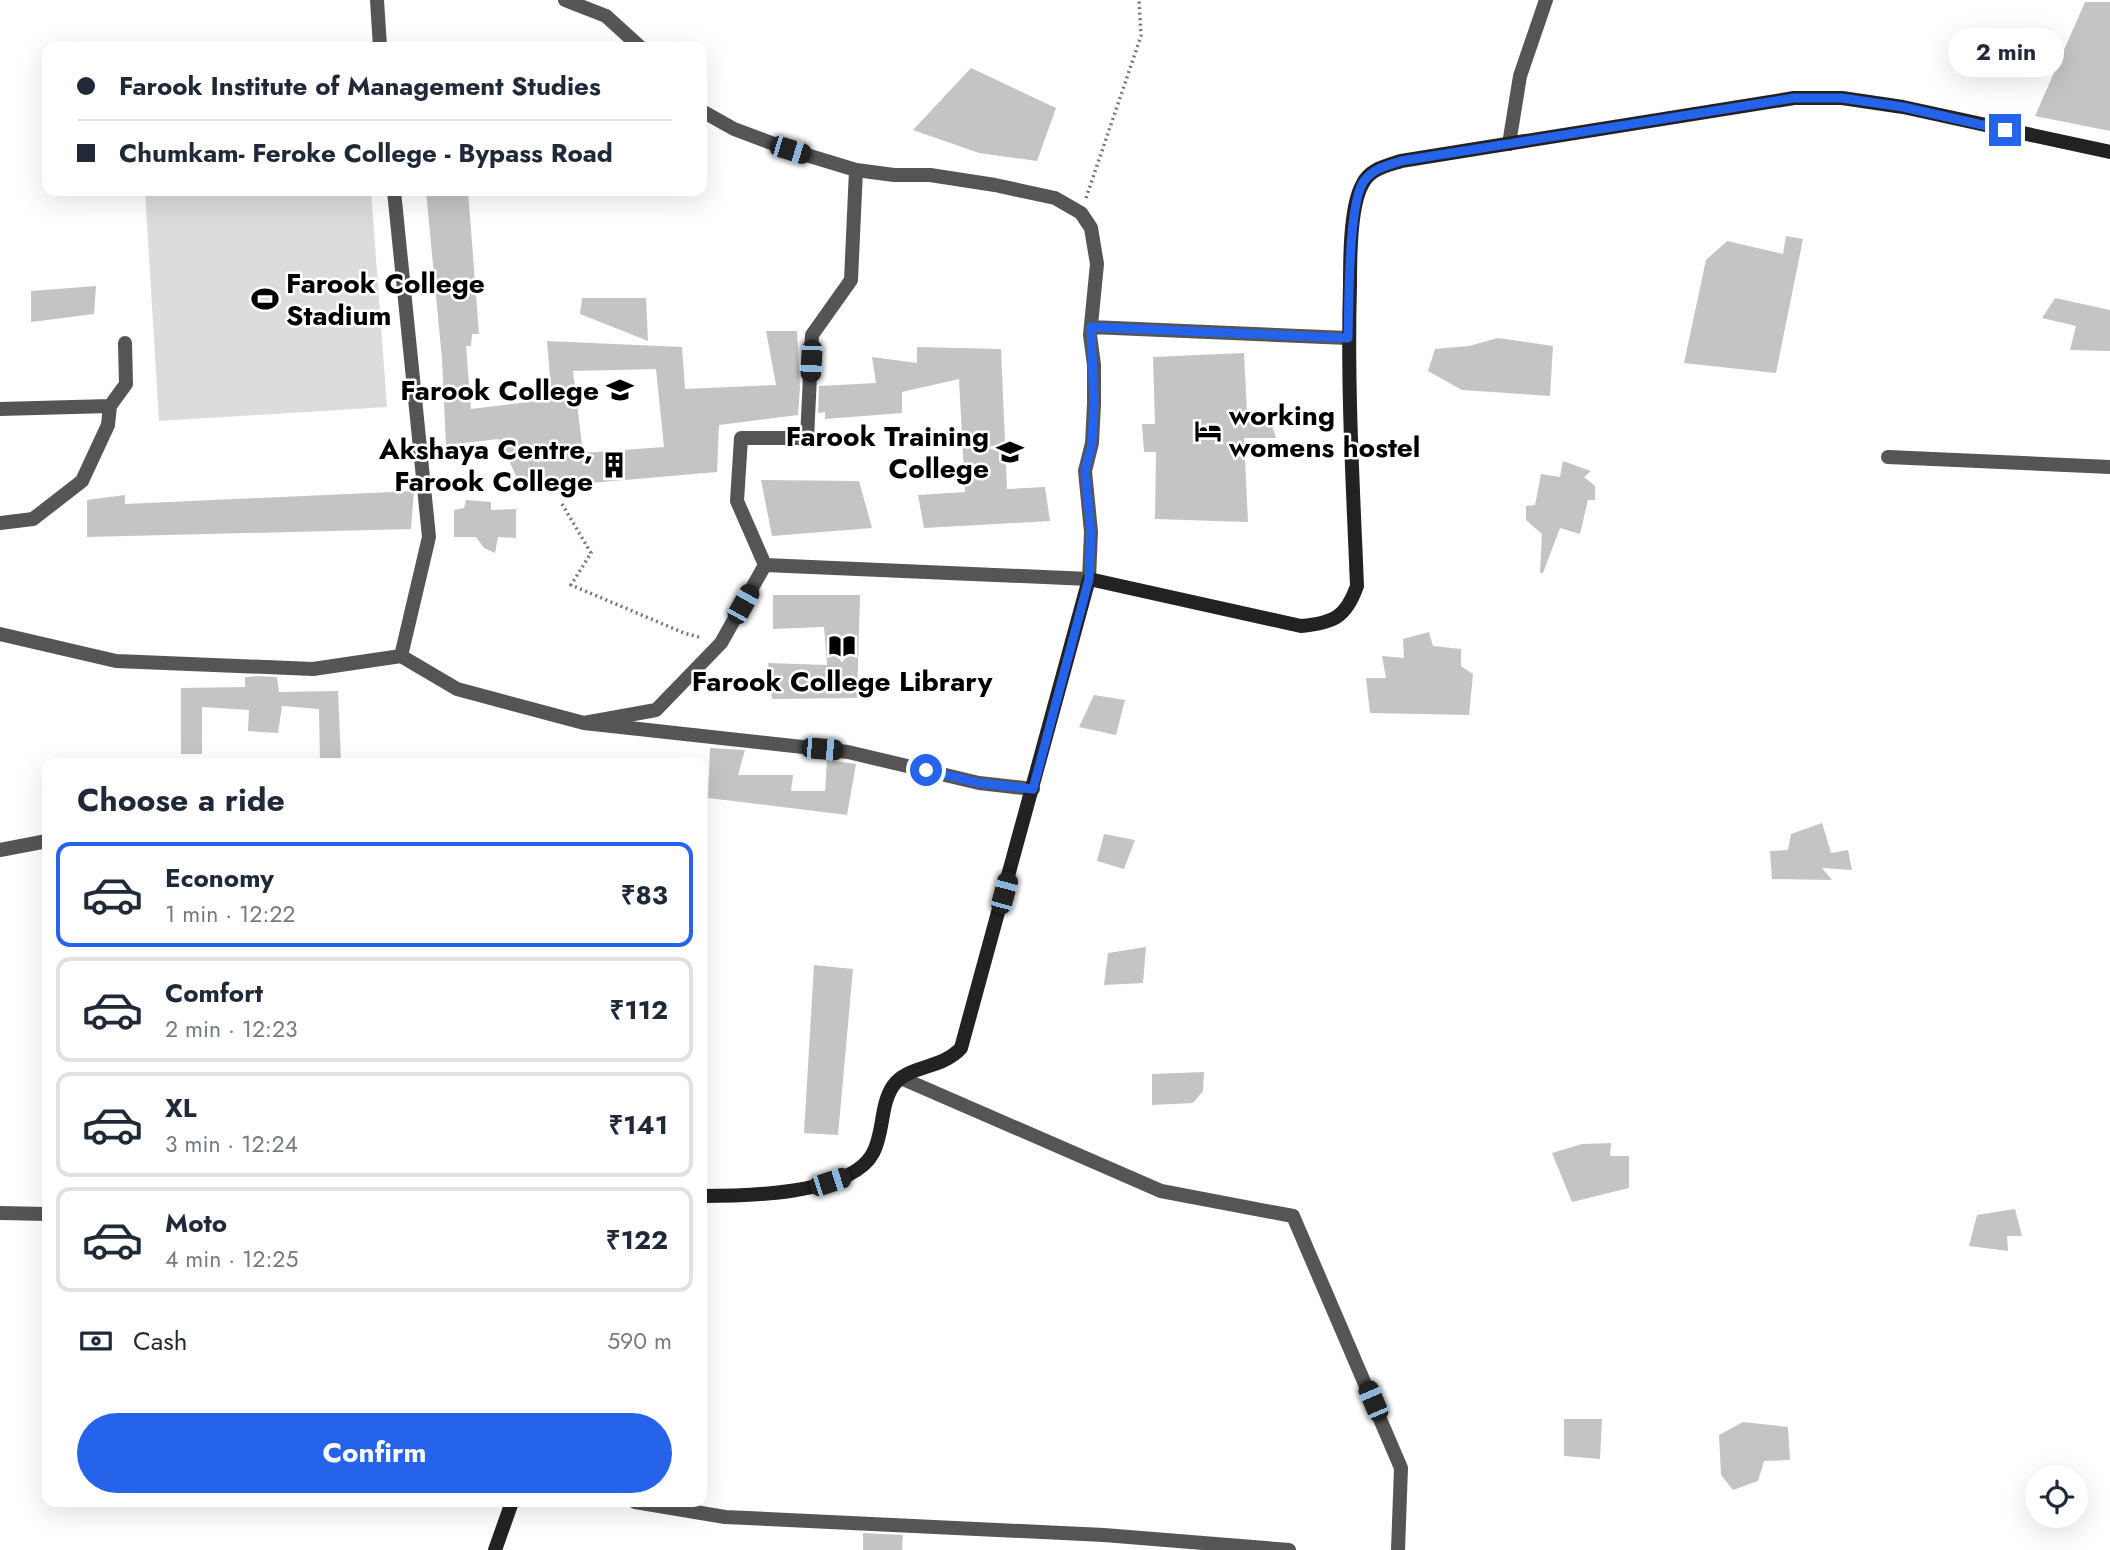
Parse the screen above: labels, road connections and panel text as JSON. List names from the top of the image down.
{
  "places": {
    "sports": ["Farook College Stadium"],
    "school or university": ["Farook College", "Farook Training College"],
    "hotel": ["working womens hostel"],
    "building": ["Akshaya Centre, Farook College"],
    "library": ["Farook College Library"]
  },
  "page": {
    "bubble": "2 min",
    "banner": ["Farook Institute of Management Studies", "Chumkam- Feroke College - Bypass Road"],
    "heading": "Choose a ride",
    "list": [
      {
        "name": "Economy",
        "note": "1 min · 12:22",
        "value": "₹83"
      },
      {
        "name": "Comfort",
        "note": "2 min · 12:23",
        "value": "₹112"
      },
      {
        "name": "XL",
        "note": "3 min · 12:24",
        "value": "₹141"
      },
      {
        "name": "Moto",
        "note": "4 min · 12:25",
        "value": "₹122"
      }
    ],
    "pay": ["Cash", "590 m"],
    "buttons": "Confirm"
  }
}
